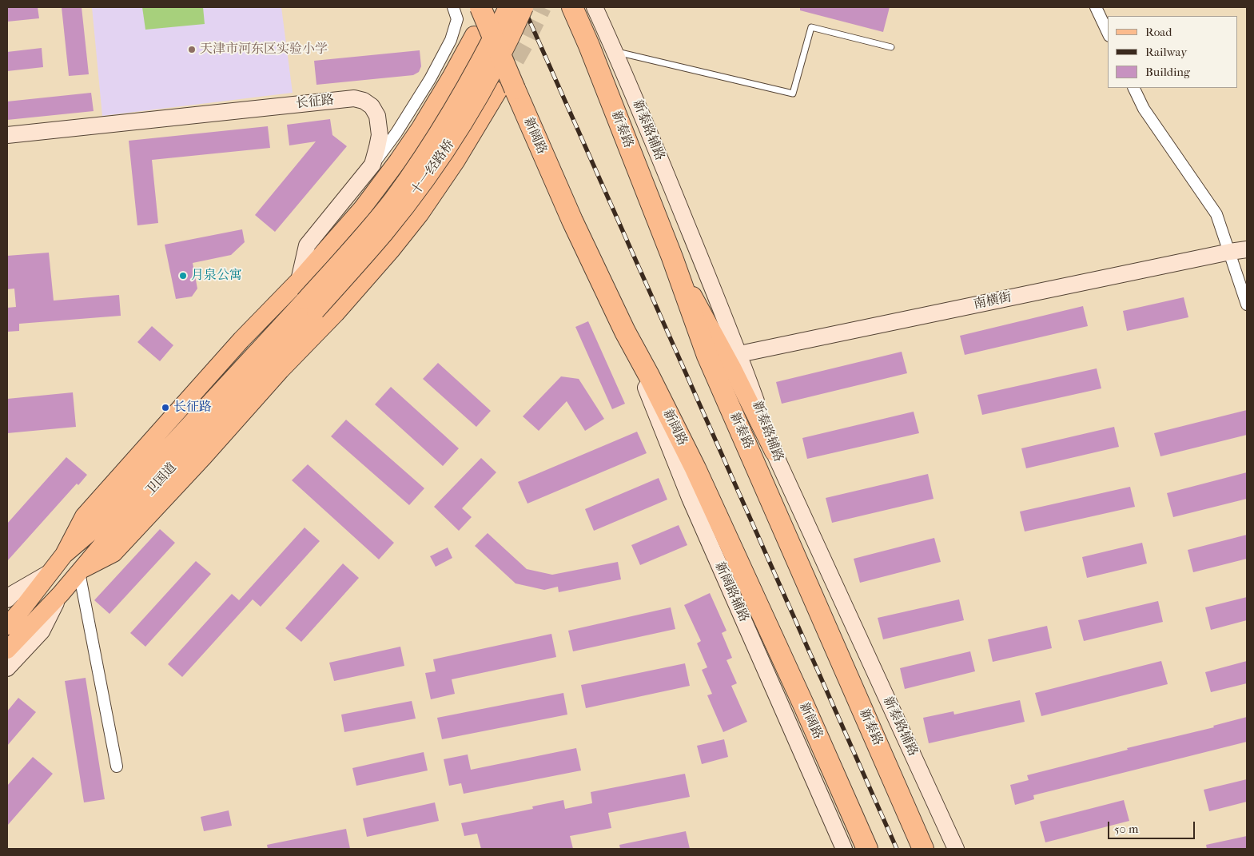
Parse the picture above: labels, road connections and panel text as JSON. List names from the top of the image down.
{
  "streets": {
    "highway": ["新泰路", "新阔路"],
    "main road": ["十一经路桥", "卫国道"],
    "street": [
      "长征路",
      "新泰路辅路",
      "南横街",
      "新阔路辅路"
    ]
  },
  "crossings": [
    ["新泰路辅路", "南横街"],
    ["新阔路", "新阔路辅路"],
    ["十一经路桥", "卫国道"]
  ],
  "places": ["天津市河东区实验小学", "月泉公寓", "长征路"],
  "legend": ["Road", "Railway", "Building"],
  "scale_bar": "50 m"
}
